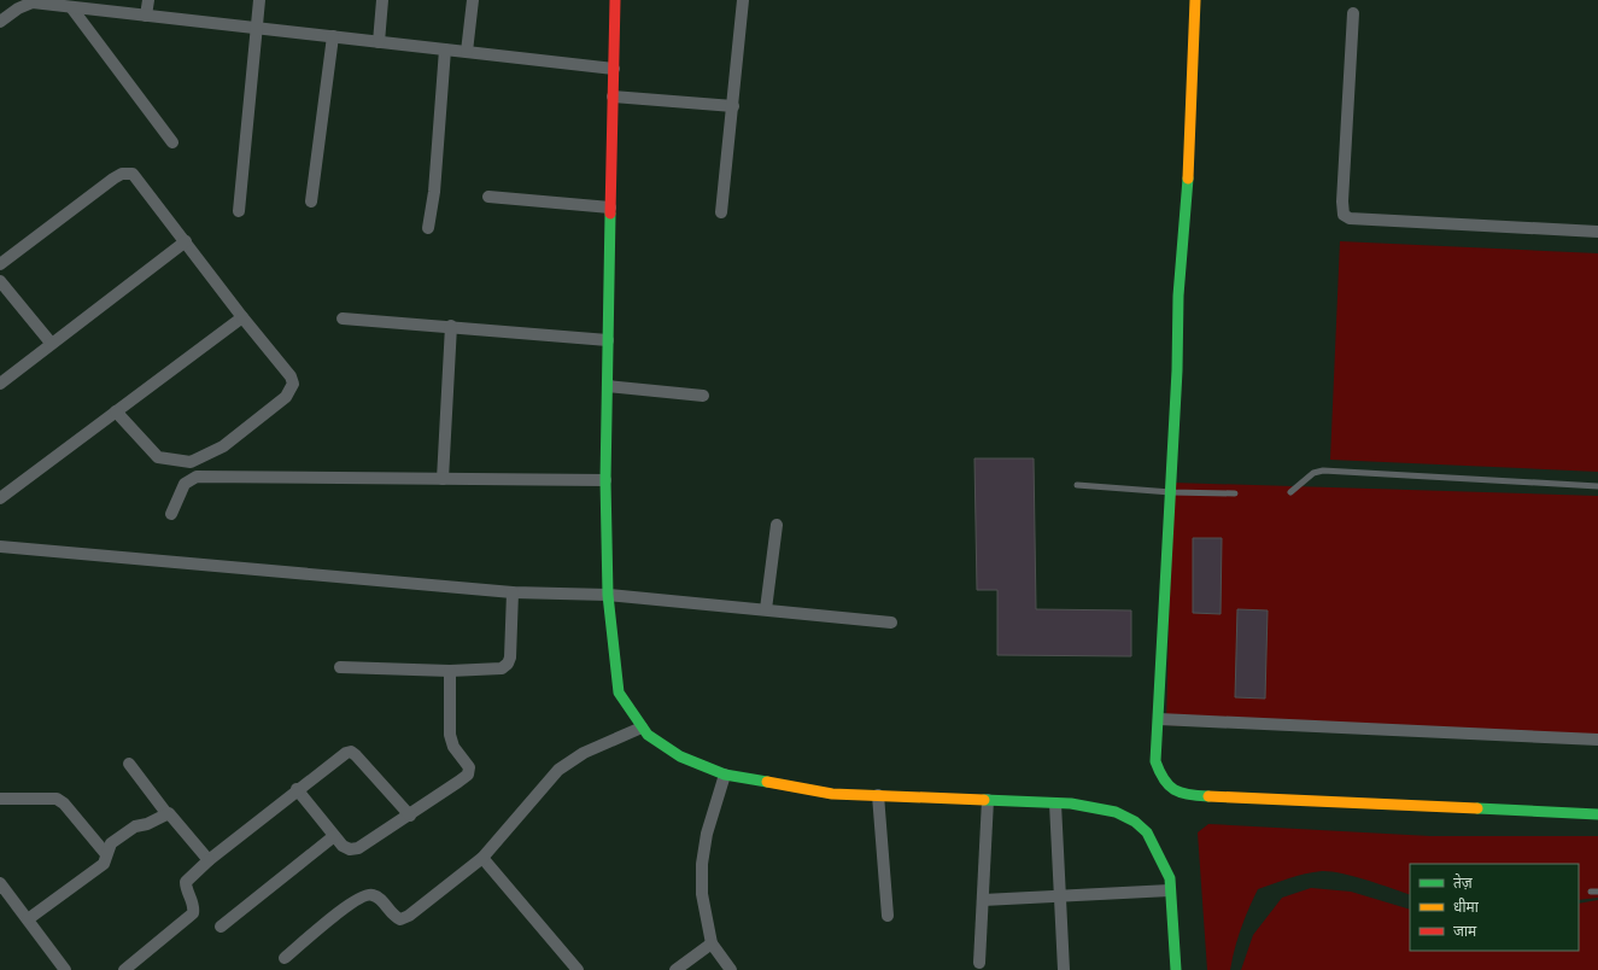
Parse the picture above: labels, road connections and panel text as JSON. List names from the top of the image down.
{
  "legend": ["तेज़", "धीमा", "जाम"]
}
